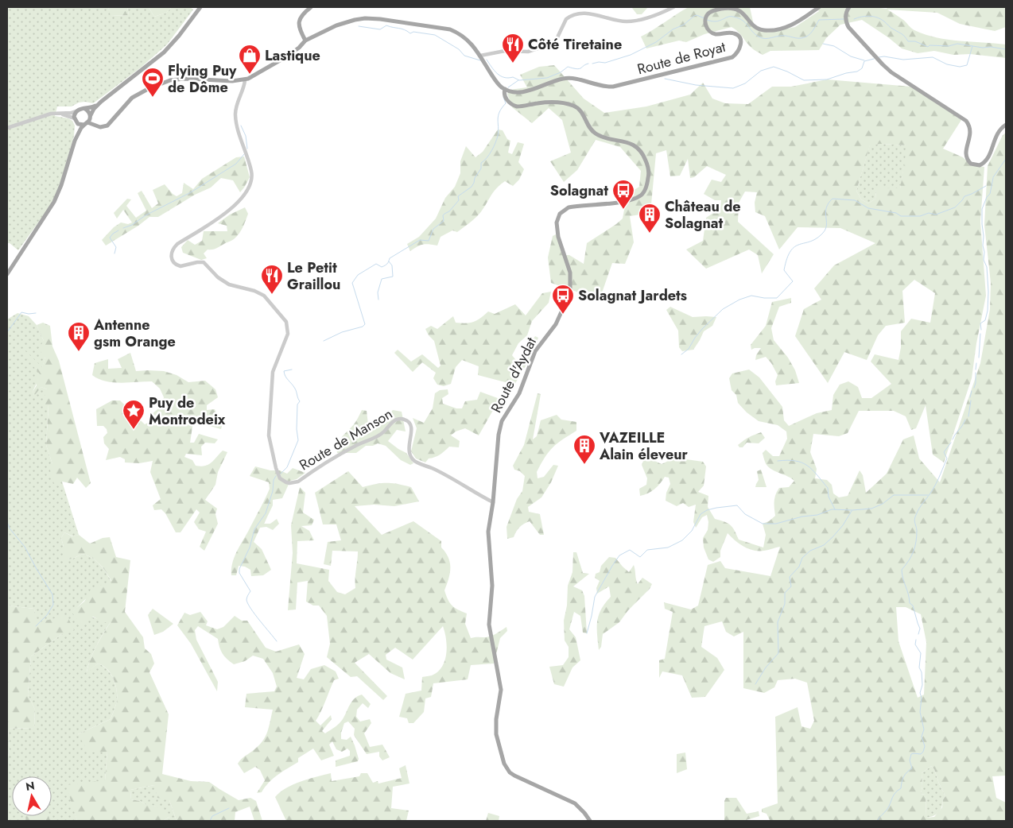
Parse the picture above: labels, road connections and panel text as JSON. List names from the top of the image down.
{
  "streets": {
    "main road": ["Route de Royat", "Route d'Aydat"],
    "street": ["Route de Manson"]
  },
  "crossings": [
    ["Route de Royat", "Route d'Aydat"],
    ["Route d'Aydat", "Route de Manson"]
  ],
  "places": {
    "restaurant": ["Côté Tiretaine", "Le Petit Graillou"],
    "shop": ["Lastique"],
    "sports": ["Flying Puy de Dôme"],
    "bus stop": ["Solagnat", "Solagnat Jardets"],
    "building": ["Château de Solagnat", "Antenne gsm Orange", "VAZEILLE Alain éleveur"],
    "place": ["Puy de Montrodeix"]
  },
  "north": "top"
}
